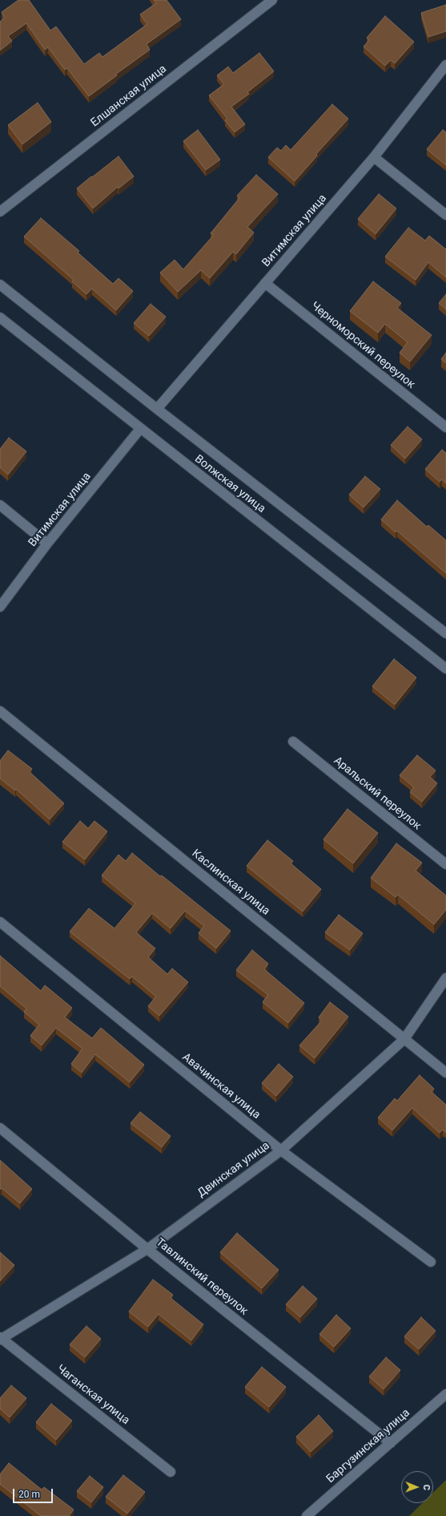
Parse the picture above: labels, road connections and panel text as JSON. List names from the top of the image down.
{
  "streets": {
    "street": [
      "Елшанская улица",
      "Витимская улица",
      "Черноморский переулок",
      "Волжская улица",
      "Аральский переулок",
      "Каслинская улица",
      "Авачинская улица",
      "Двинская улица",
      "Тавлинский переулок",
      "Чаганская улица",
      "Баргузинская улица"
    ]
  },
  "crossings": [
    ["Витимская улица", "Черноморский переулок"],
    ["Витимская улица", "Волжская улица"],
    ["Каслинская улица", "Двинская улица"],
    ["Авачинская улица", "Двинская улица"],
    ["Двинская улица", "Тавлинский переулок"],
    ["Двинская улица", "Чаганская улица"],
    ["Тавлинский переулок", "Баргузинская улица"]
  ],
  "scale_bar": "20 m",
  "north": "right"
}
